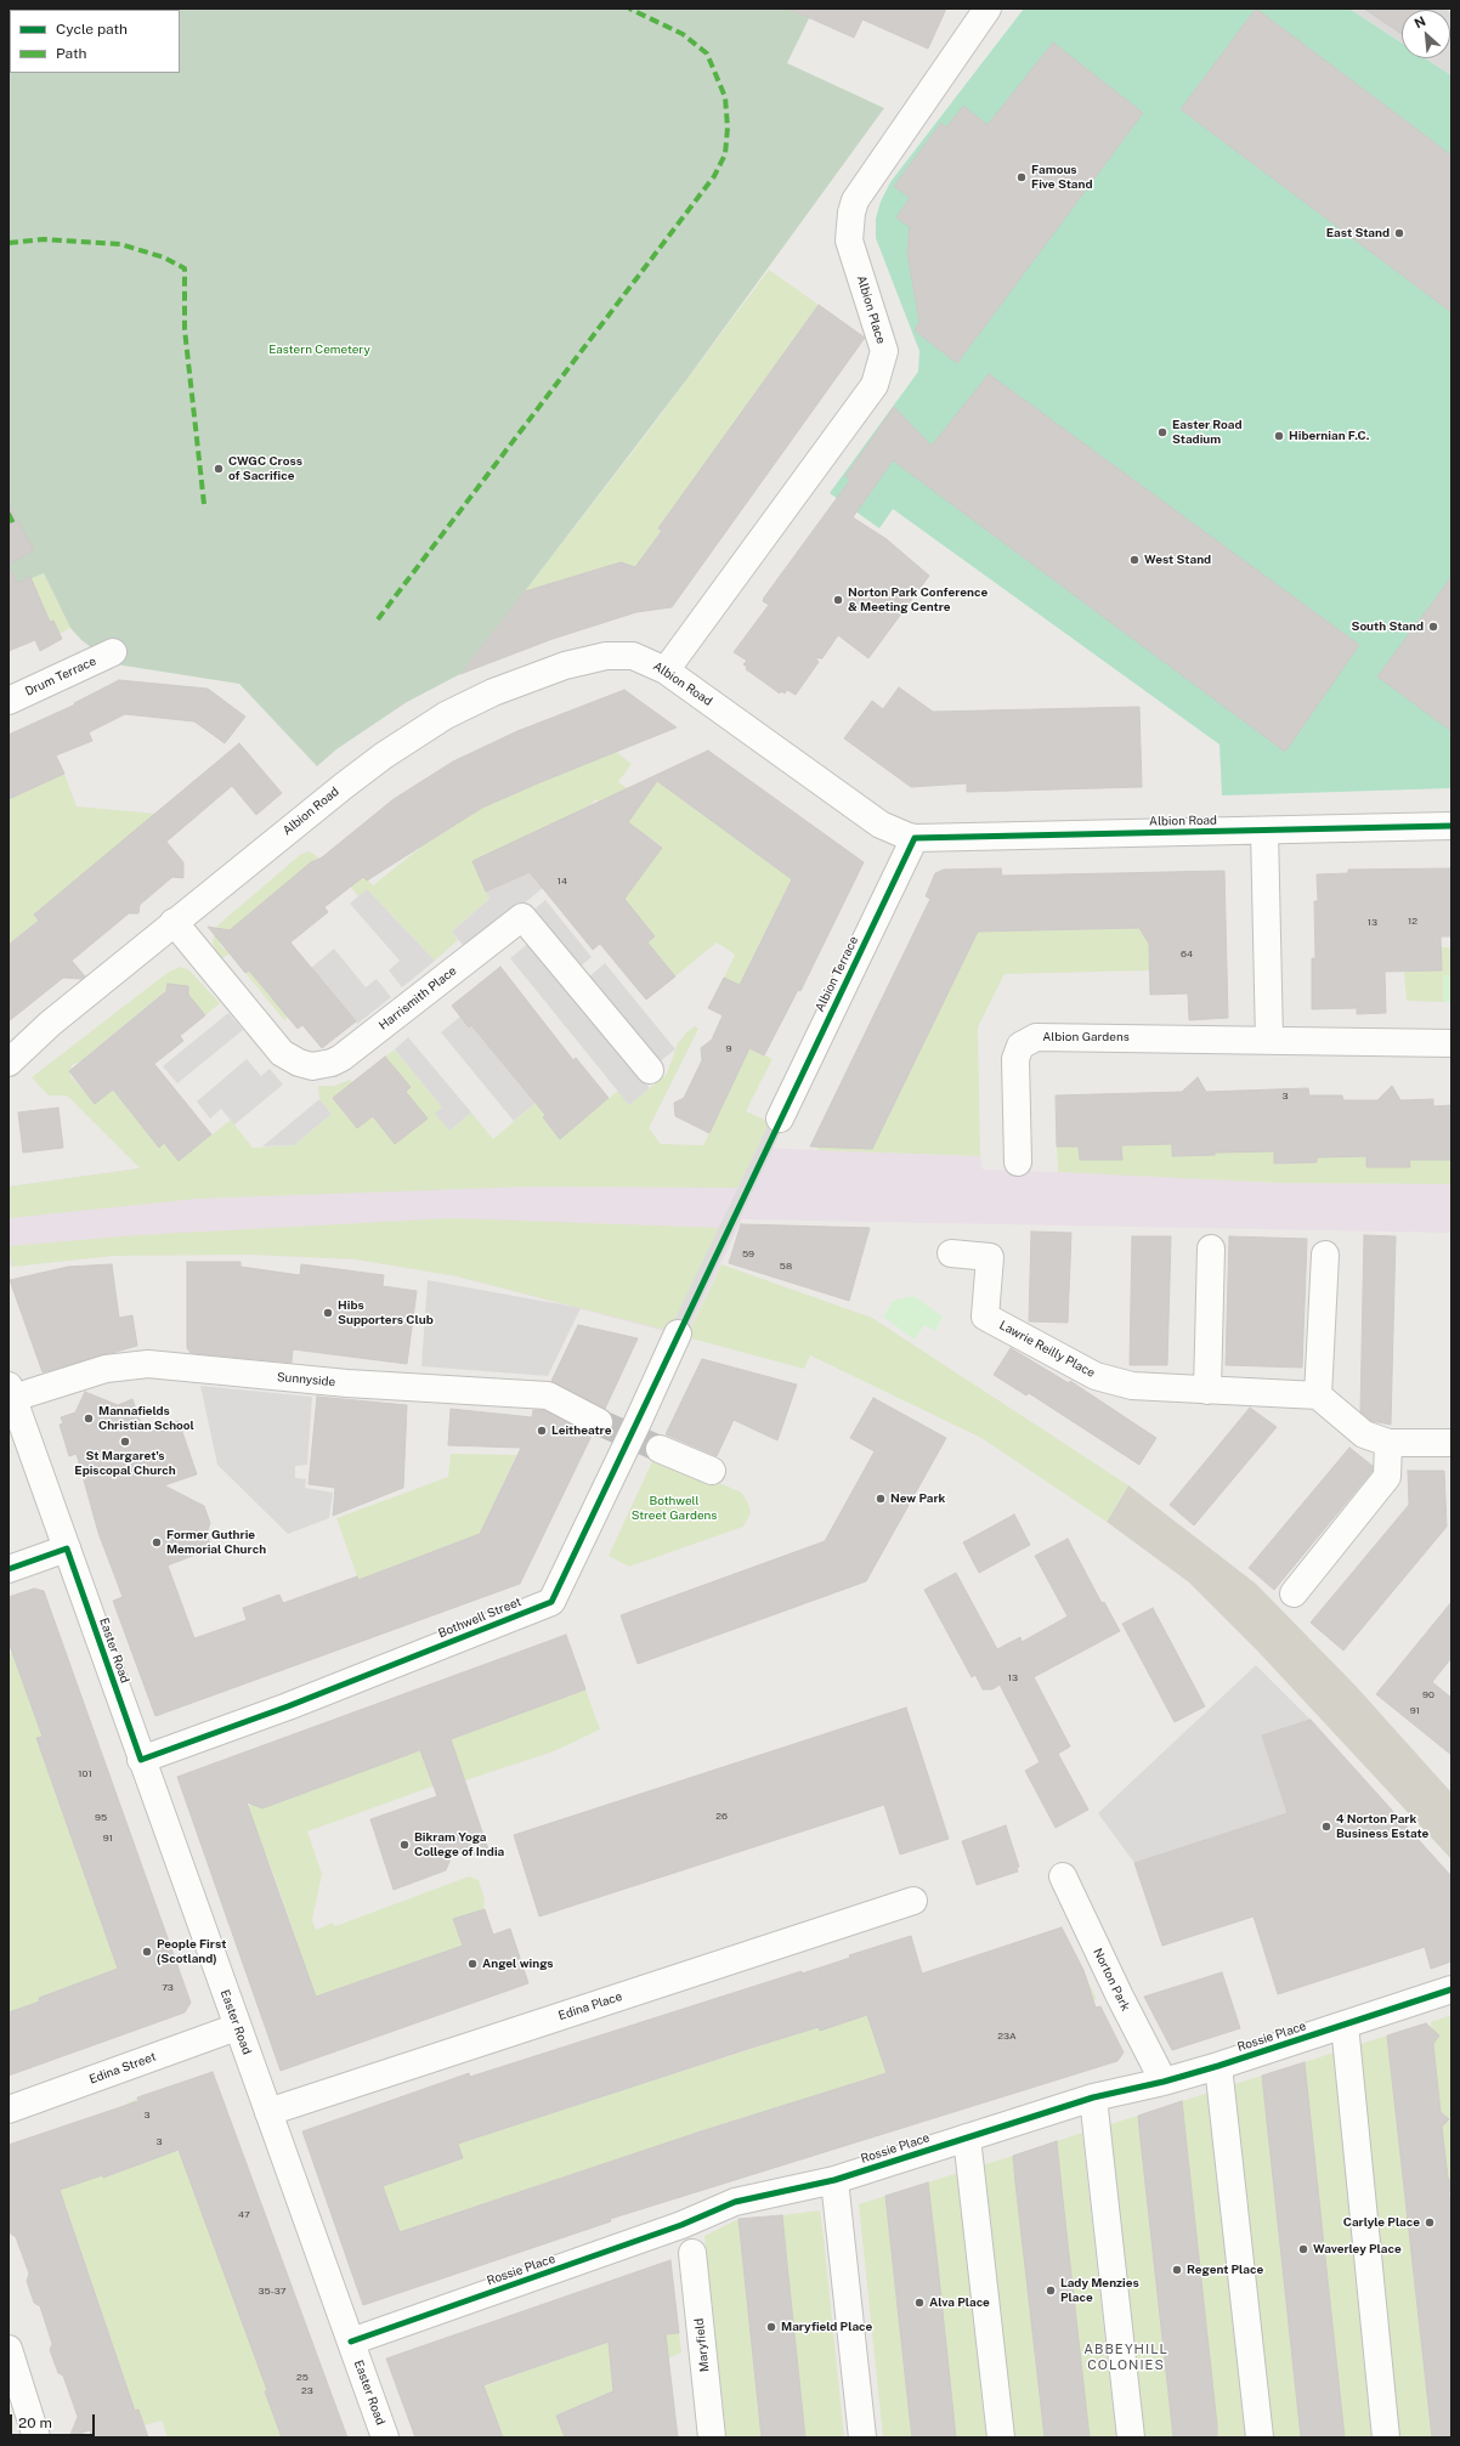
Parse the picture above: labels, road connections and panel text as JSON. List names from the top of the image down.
{
  "streets": {
    "street": [
      "Albion Place",
      "Drum Terrace",
      "Albion Road",
      "Albion Terrace",
      "Harrismith Place",
      "Albion Gardens",
      "Lawrie Reilly Place",
      "Sunnyside",
      "Bothwell Street",
      "Easter Road",
      "Norton Park",
      "Edina Place",
      "Rossie Place",
      "Edina Street",
      "Maryfield"
    ]
  },
  "crossings": [
    ["Albion Place", "Albion Road"],
    ["Albion Road", "Albion Terrace"],
    ["Albion Road", "Harrismith Place"],
    ["Sunnyside", "Easter Road"],
    ["Bothwell Street", "Easter Road"],
    ["Easter Road", "Edina Place"],
    ["Easter Road", "Rossie Place"],
    ["Easter Road", "Edina Street"],
    ["Norton Park", "Rossie Place"]
  ],
  "districts": ["ABBEYHILL COLONIES"],
  "parks": ["Eastern Cemetery", "Bothwell Street Gardens"],
  "places": [
    "Famous Five Stand",
    "East Stand",
    "Easter Road Stadium",
    "Hibernian F.C.",
    "CWGC Cross of Sacrifice",
    "West Stand",
    "Norton Park Conference & Meeting Centre",
    "South Stand",
    "Hibs Supporters Club",
    "Mannafields Christian School",
    "Leitheatre",
    "St Margaret's Episcopal Church",
    "New Park",
    "Former Guthrie Memorial Church",
    "4 Norton Park Business Estate",
    "Bikram Yoga College of India",
    "People First (Scotland)",
    "Angel wings",
    "Carlyle Place",
    "Waverley Place",
    "Regent Place",
    "Lady Menzies Place",
    "Alva Place",
    "Maryfield Place"
  ],
  "house_numbers": [
    "14",
    "12",
    "13",
    "64",
    "9",
    "3",
    "59",
    "58",
    "13",
    "90",
    "91",
    "101",
    "26",
    "95",
    "91",
    "73",
    "23A",
    "3",
    "3",
    "47",
    "35-37",
    "25",
    "23"
  ],
  "legend": ["Cycle path", "Path"],
  "scale_bar": "20 m",
  "north": "top left"
}
